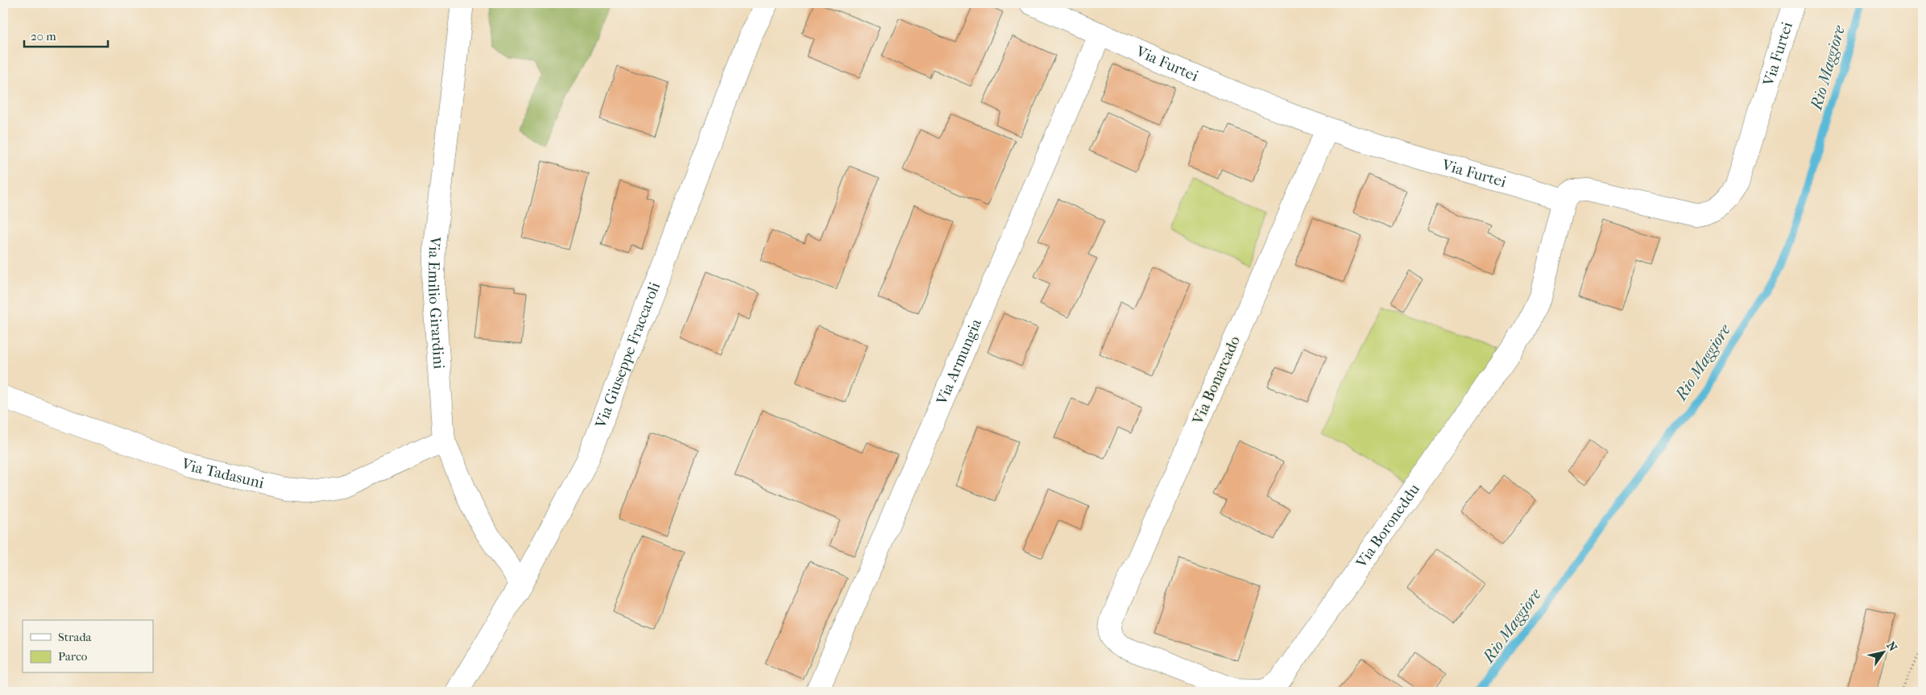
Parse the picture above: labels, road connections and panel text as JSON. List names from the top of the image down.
{
  "streets": {
    "street": [
      "Via Furtei",
      "Via Emilio Girardini",
      "Via Giuseppe Fraccaroli",
      "Via Armungia",
      "Via Bonarcado",
      "Via Tadasuni",
      "Via Boroneddu"
    ]
  },
  "crossings": [
    ["Via Furtei", "Via Armungia"],
    ["Via Furtei", "Via Bonarcado"],
    ["Via Furtei", "Via Boroneddu"],
    ["Via Emilio Girardini", "Via Giuseppe Fraccaroli"],
    ["Via Emilio Girardini", "Via Tadasuni"],
    ["Via Bonarcado", "Via Boroneddu"]
  ],
  "water": ["Rio Maggiore"],
  "legend": ["Strada", "Parco"],
  "scale_bar": "20 m",
  "north": "top right"
}
